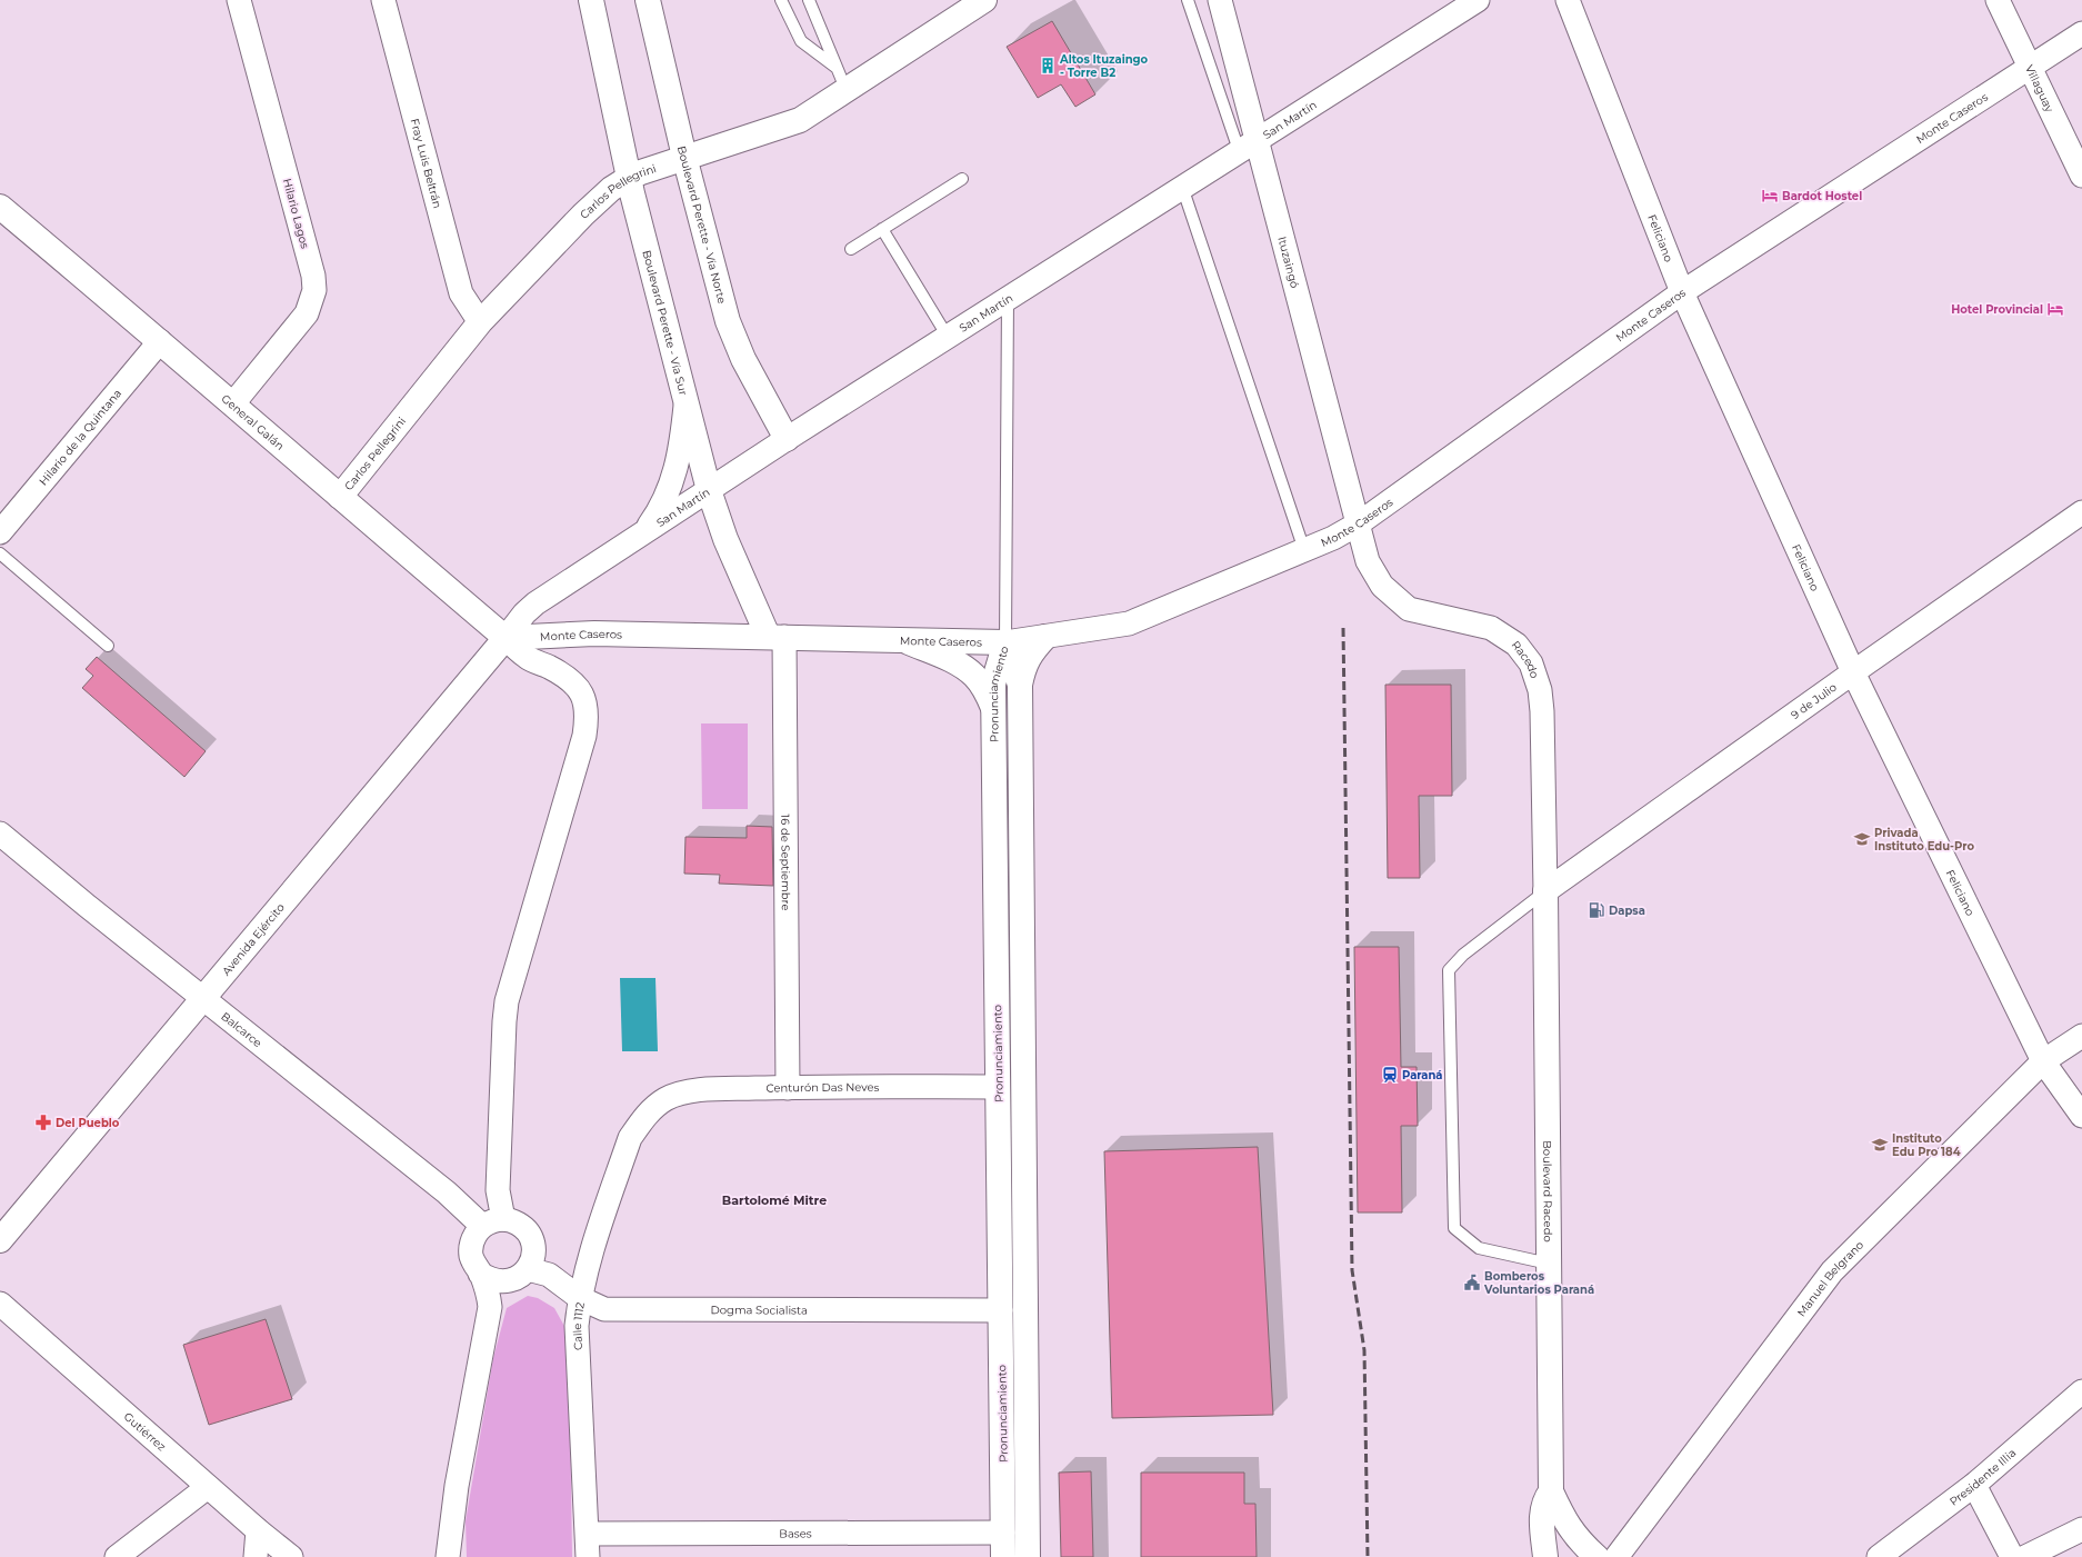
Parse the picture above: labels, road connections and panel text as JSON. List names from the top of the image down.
{
  "streets": {
    "street": [
      "Villaguay",
      "San Martín",
      "Monte Caseros",
      "Fray Luis Beltrán",
      "Carlos Pellegrini",
      "Hilario Lagos",
      "Boulevard Perette - Vía Norte",
      "Feliciano",
      "Ituzaingó",
      "Boulevard Perette - Vía Sur",
      "General Galán",
      "Hilario de la Quintana",
      "Racedo",
      "Pronunciamiento",
      "9 de Julio",
      "16 de Septiembre",
      "Avenida Ejército",
      "Balcarce",
      "Centurón Das Neves",
      "Boulevard Racedo",
      "Manuel Belgrano",
      "Dogma Socialista",
      "Calle 1112",
      "Gutiérrez",
      "Presidente Illia",
      "Bases"
    ]
  },
  "crossings": [
    ["Villaguay", "Monte Caseros"],
    ["San Martín", "Monte Caseros"],
    ["San Martín", "Boulevard Perette - Vía Norte"],
    ["San Martín", "Ituzaingó"],
    ["San Martín", "Boulevard Perette - Vía Sur"],
    ["San Martín", "General Galán"],
    ["San Martín", "Avenida Ejército"],
    ["Monte Caseros", "Feliciano"],
    ["Monte Caseros", "Ituzaingó"],
    ["Monte Caseros", "Boulevard Perette - Vía Sur"],
    ["Monte Caseros", "General Galán"],
    ["Monte Caseros", "Racedo"],
    ["Monte Caseros", "Pronunciamiento"],
    ["Monte Caseros", "16 de Septiembre"],
    ["Monte Caseros", "Avenida Ejército"],
    ["Fray Luis Beltrán", "Carlos Pellegrini"],
    ["Carlos Pellegrini", "Boulevard Perette - Vía Norte"],
    ["Carlos Pellegrini", "Boulevard Perette - Vía Sur"],
    ["Carlos Pellegrini", "General Galán"],
    ["Hilario Lagos", "General Galán"],
    ["Feliciano", "9 de Julio"],
    ["Feliciano", "Manuel Belgrano"],
    ["Ituzaingó", "Racedo"],
    ["Boulevard Perette - Vía Sur", "16 de Septiembre"],
    ["General Galán", "Hilario de la Quintana"],
    ["General Galán", "Avenida Ejército"],
    ["Racedo", "9 de Julio"],
    ["Racedo", "Boulevard Racedo"],
    ["Pronunciamiento", "Centurón Das Neves"],
    ["Pronunciamiento", "Dogma Socialista"],
    ["Pronunciamiento", "Bases"],
    ["9 de Julio", "Boulevard Racedo"],
    ["16 de Septiembre", "Centurón Das Neves"],
    ["Avenida Ejército", "Balcarce"],
    ["Balcarce", "Dogma Socialista"],
    ["Centurón Das Neves", "Calle 1112"],
    ["Dogma Socialista", "Calle 1112"],
    ["Calle 1112", "Bases"]
  ],
  "districts": ["Bartolomé Mitre"],
  "places": {
    "building": ["Altos Ituzaingo - Torre B2"],
    "hotel": ["Bardot Hostel", "Hotel Provincial"],
    "school or university": ["Privada Instituto Edu-Pro", "Instituto Edu Pro 184"],
    "fuel station": ["Dapsa"],
    "station": ["Paraná"],
    "pharmacy": ["Del Pueblo"],
    "public building": ["Bomberos Voluntarios Paraná"]
  }
}
